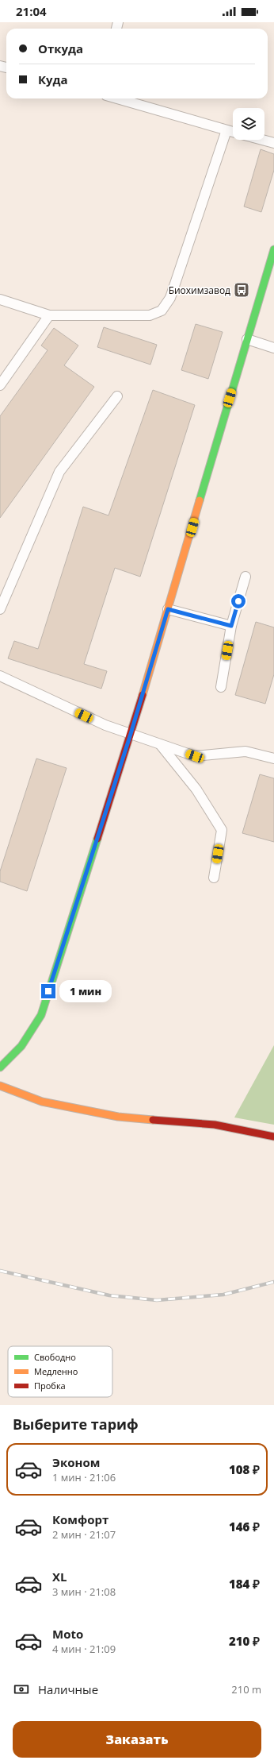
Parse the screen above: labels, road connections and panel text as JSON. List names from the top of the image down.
{
  "places": {
    "bus stop": ["Биохимзавод"]
  },
  "legend": ["Свободно", "Медленно", "Пробка"],
  "page": {
    "status": "21:04",
    "banner": ["Откуда", "Куда"],
    "bubble": "1 мин",
    "heading": "Выберите тариф",
    "list": [
      {
        "name": "Эконом",
        "note": "1 мин · 21:06",
        "value": "108 ₽"
      },
      {
        "name": "Комфорт",
        "note": "2 мин · 21:07",
        "value": "146 ₽"
      },
      {
        "name": "XL",
        "note": "3 мин · 21:08",
        "value": "184 ₽"
      },
      {
        "name": "Moto",
        "note": "4 мин · 21:09",
        "value": "210 ₽"
      }
    ],
    "pay": ["Наличные", "210 m"],
    "buttons": "Заказать"
  }
}
